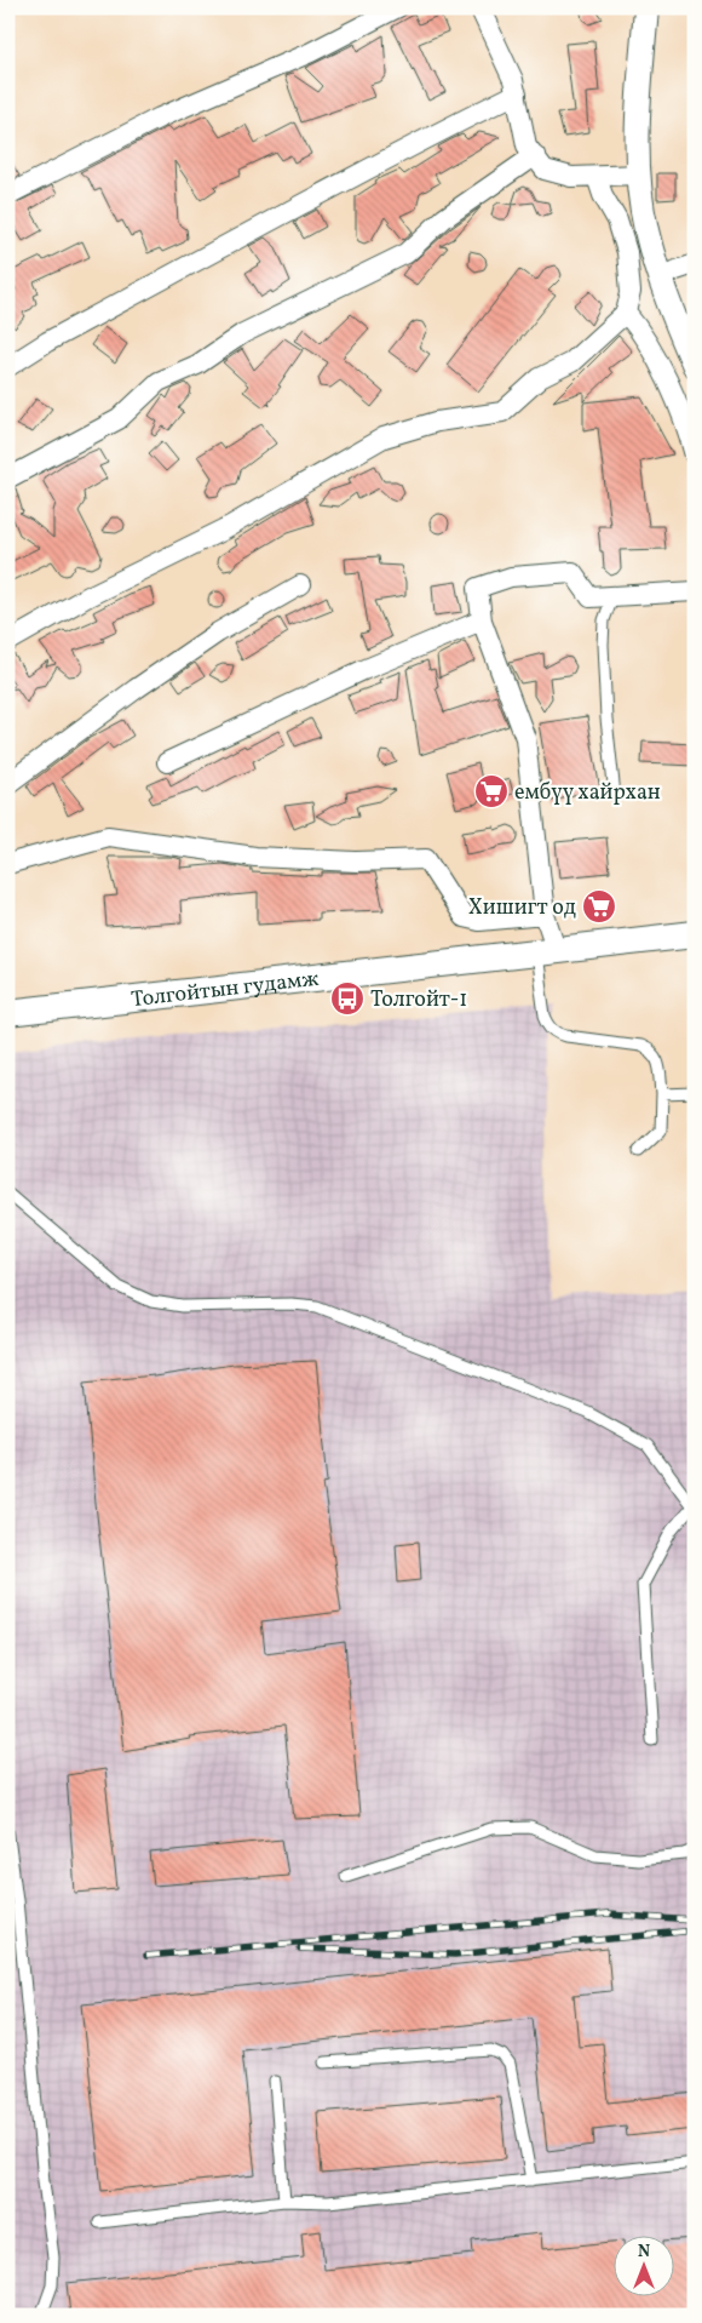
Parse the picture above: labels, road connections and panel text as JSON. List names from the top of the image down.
{
  "streets": {
    "main road": ["Толгойтын гудамж"]
  },
  "places": {
    "supermarket": ["ембүү хайрхан", "Хишигт од"],
    "bus stop": ["Толгойт-1"]
  },
  "north": "top"
}
